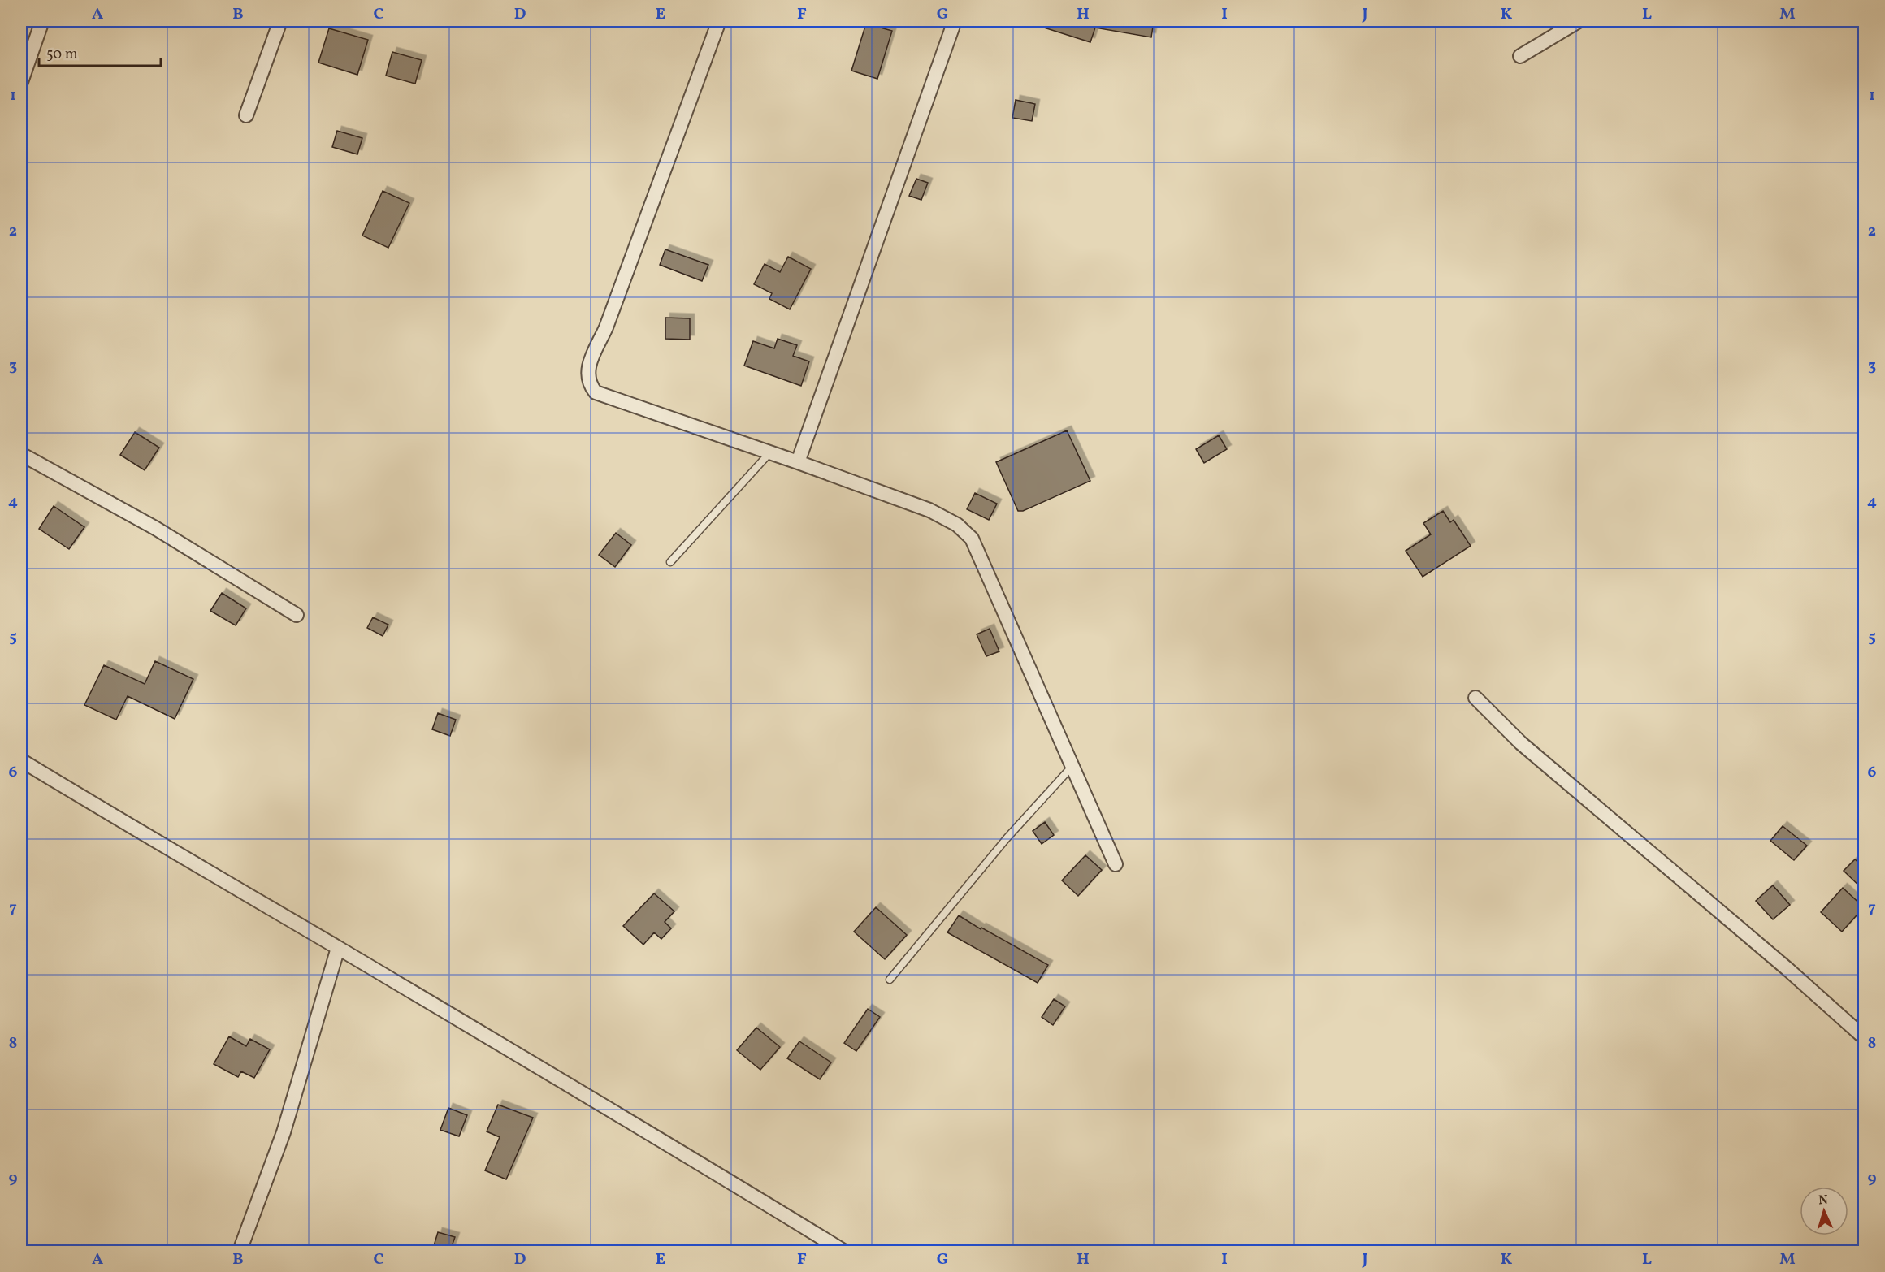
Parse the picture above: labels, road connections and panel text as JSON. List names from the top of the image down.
{
  "scale_bar": "50 m",
  "north": "top",
  "grid": {
    "columns": [
      "A",
      "B",
      "C",
      "D",
      "E",
      "F",
      "G",
      "H",
      "I",
      "J",
      "K",
      "L",
      "M"
    ],
    "rows": [
      "1",
      "2",
      "3",
      "4",
      "5",
      "6",
      "7",
      "8",
      "9"
    ]
  }
}
